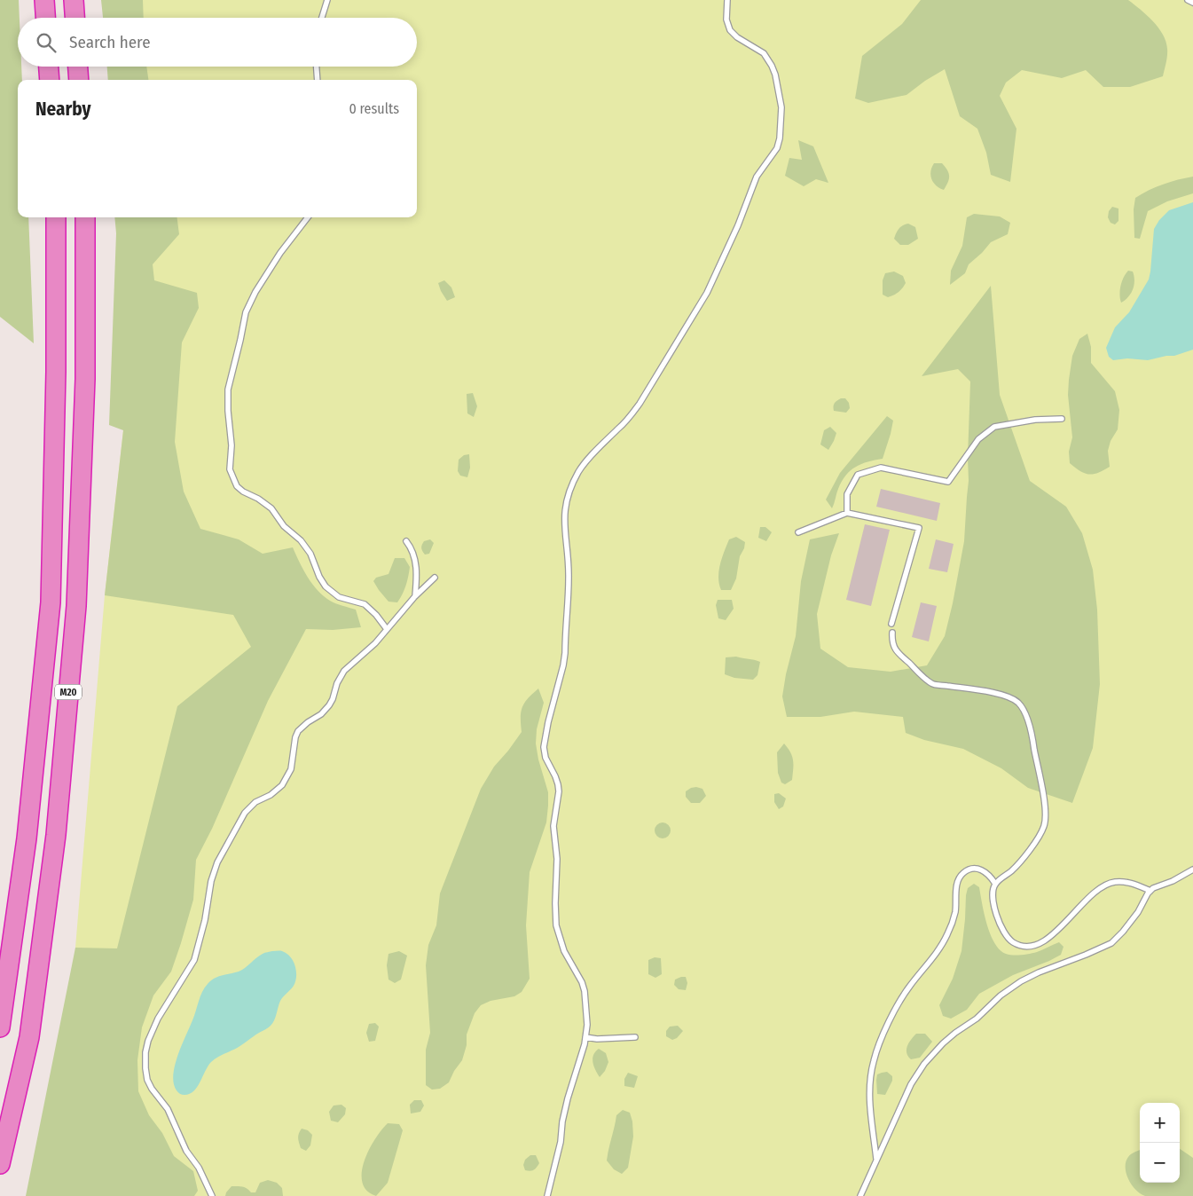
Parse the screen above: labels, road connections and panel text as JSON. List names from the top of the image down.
{
  "streets": {
    "highway": ["M20"]
  },
  "page": {
    "search": "Search here",
    "heading": ["Nearby", "0 results"],
    "map_buttons": ["+", "−"]
  }
}
